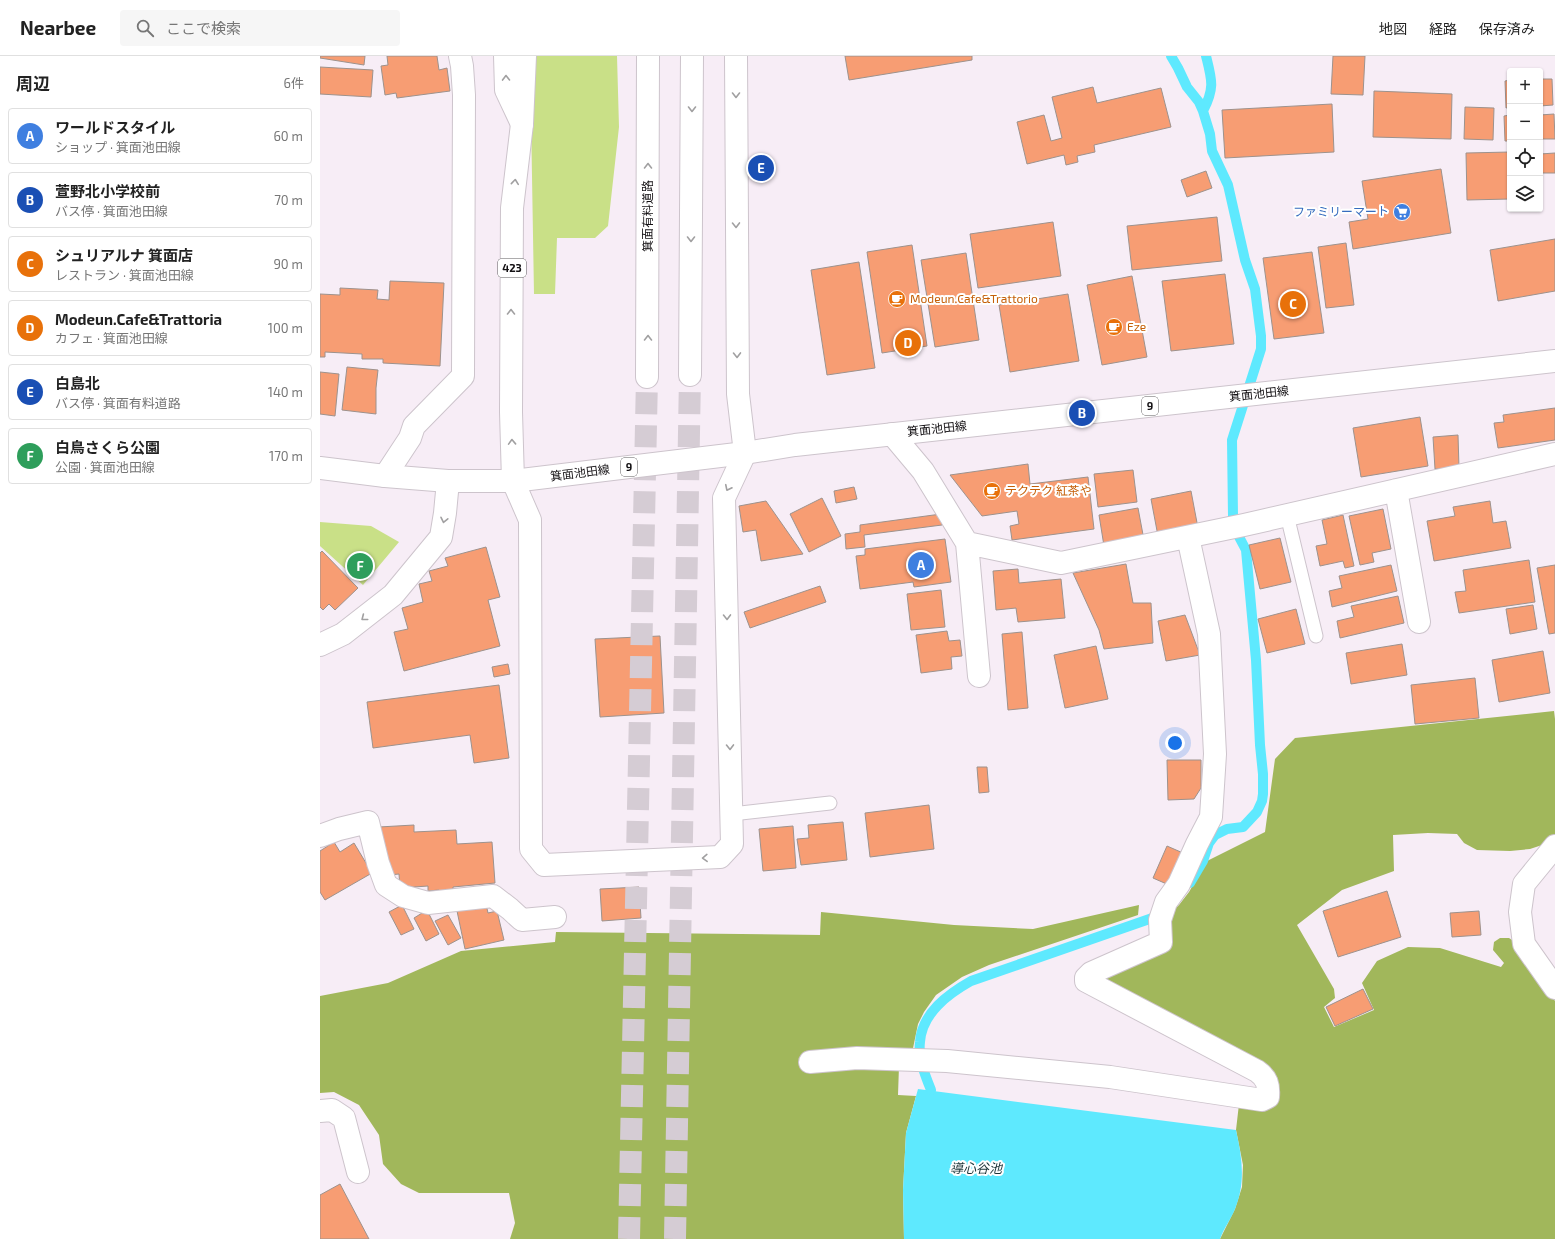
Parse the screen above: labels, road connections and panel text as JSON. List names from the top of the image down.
{
  "streets": {
    "main road": [
      "箕面有料道路",
      "423",
      "箕面池田線",
      "9"
    ]
  },
  "crossings": [
    ["423", "箕面池田線"]
  ],
  "water": ["導心谷池"],
  "places": {
    "supermarket": ["ファミリーマート"],
    "cafe": ["Modeun.Cafe&Trattorio", "Eze", "テクテク 紅茶や"]
  },
  "page": {
    "header": "Nearbee",
    "search": "ここで検索",
    "nav": ["地図", "経路", "保存済み"],
    "heading": ["周辺", "6件"],
    "map_buttons": ["+", "−"],
    "list": [
      {
        "mark": "A",
        "name": "ワールドスタイル",
        "note": "ショップ · 箕面池田線",
        "value": "60 m"
      },
      {
        "mark": "B",
        "name": "萱野北小学校前",
        "note": "バス停 · 箕面池田線",
        "value": "70 m"
      },
      {
        "mark": "C",
        "name": "シュリアルナ 箕面店",
        "note": "レストラン · 箕面池田線",
        "value": "90 m"
      },
      {
        "mark": "D",
        "name": "Modeun.Cafe&Trattoria",
        "note": "カフェ · 箕面池田線",
        "value": "100 m"
      },
      {
        "mark": "E",
        "name": "白島北",
        "note": "バス停 · 箕面有料道路",
        "value": "140 m"
      },
      {
        "mark": "F",
        "name": "白鳥さくら公園",
        "note": "公園 · 箕面池田線",
        "value": "170 m"
      }
    ],
    "pins": [
      "E",
      "C",
      "D",
      "B",
      "A",
      "F"
    ]
  }
}
